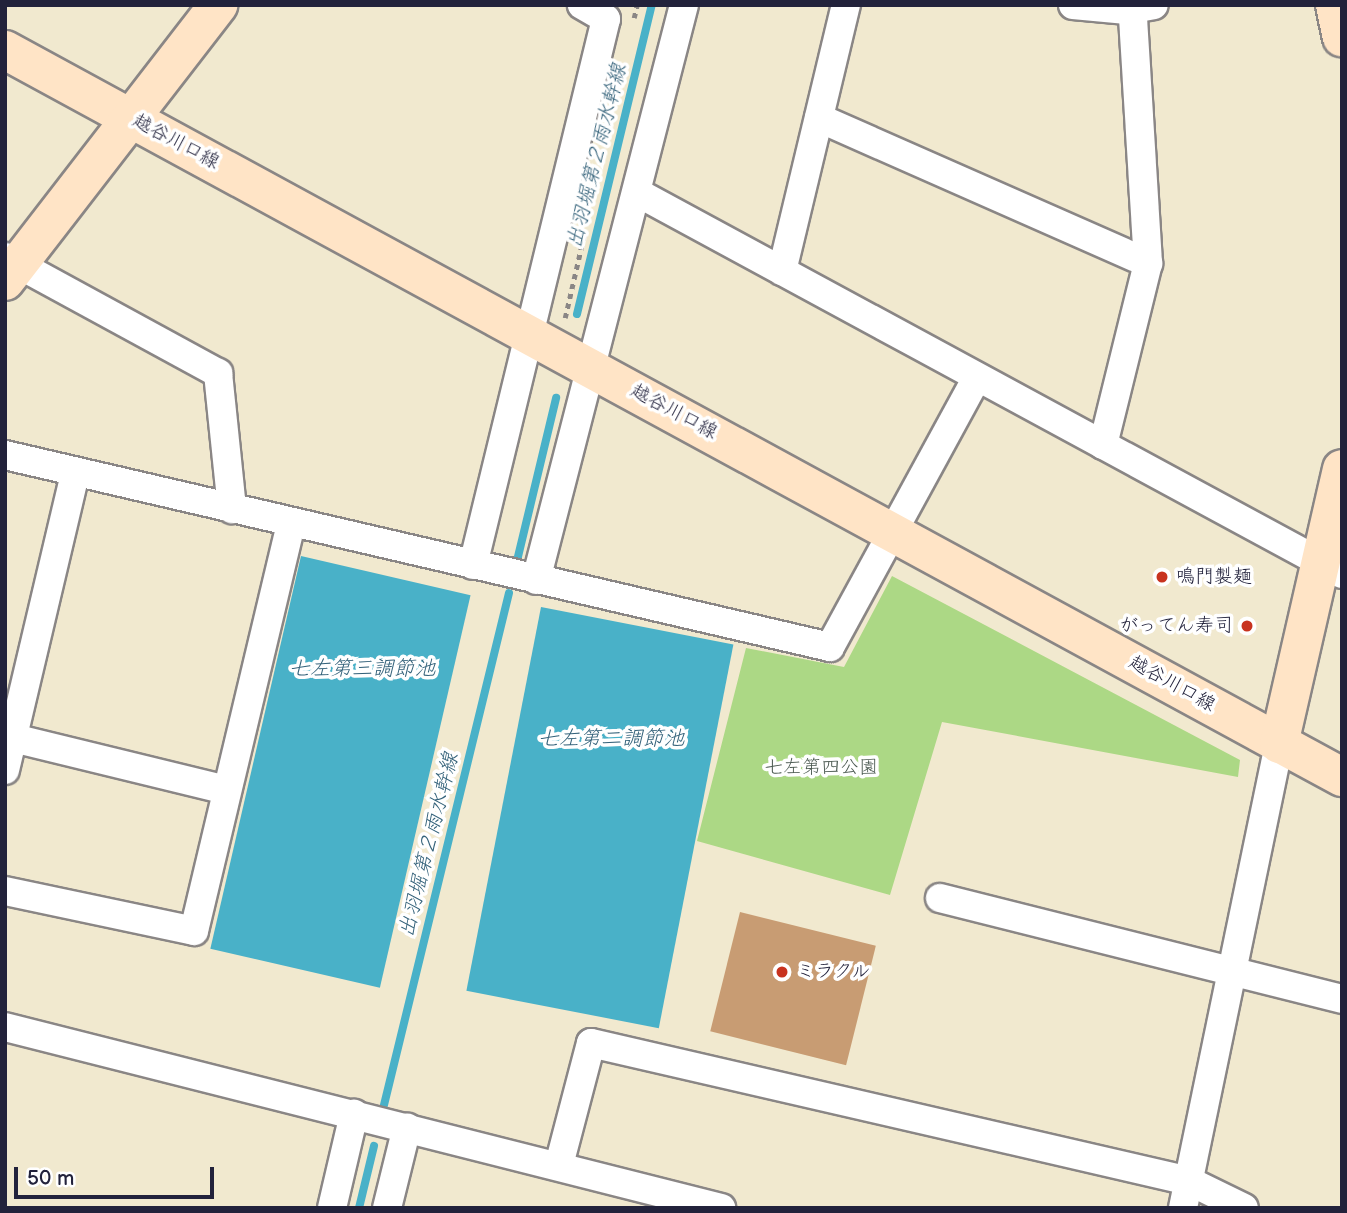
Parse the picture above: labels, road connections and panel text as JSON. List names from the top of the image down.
{
  "streets": {
    "main road": ["越谷川口線"]
  },
  "water": ["出羽堀第２雨水幹線", "七左第三調節池", "七左第二調節池"],
  "parks": ["七左第四公園"],
  "places": ["鳴門製麺", "がってん寿司", "ミラクル"],
  "scale_bar": "50 m"
}
